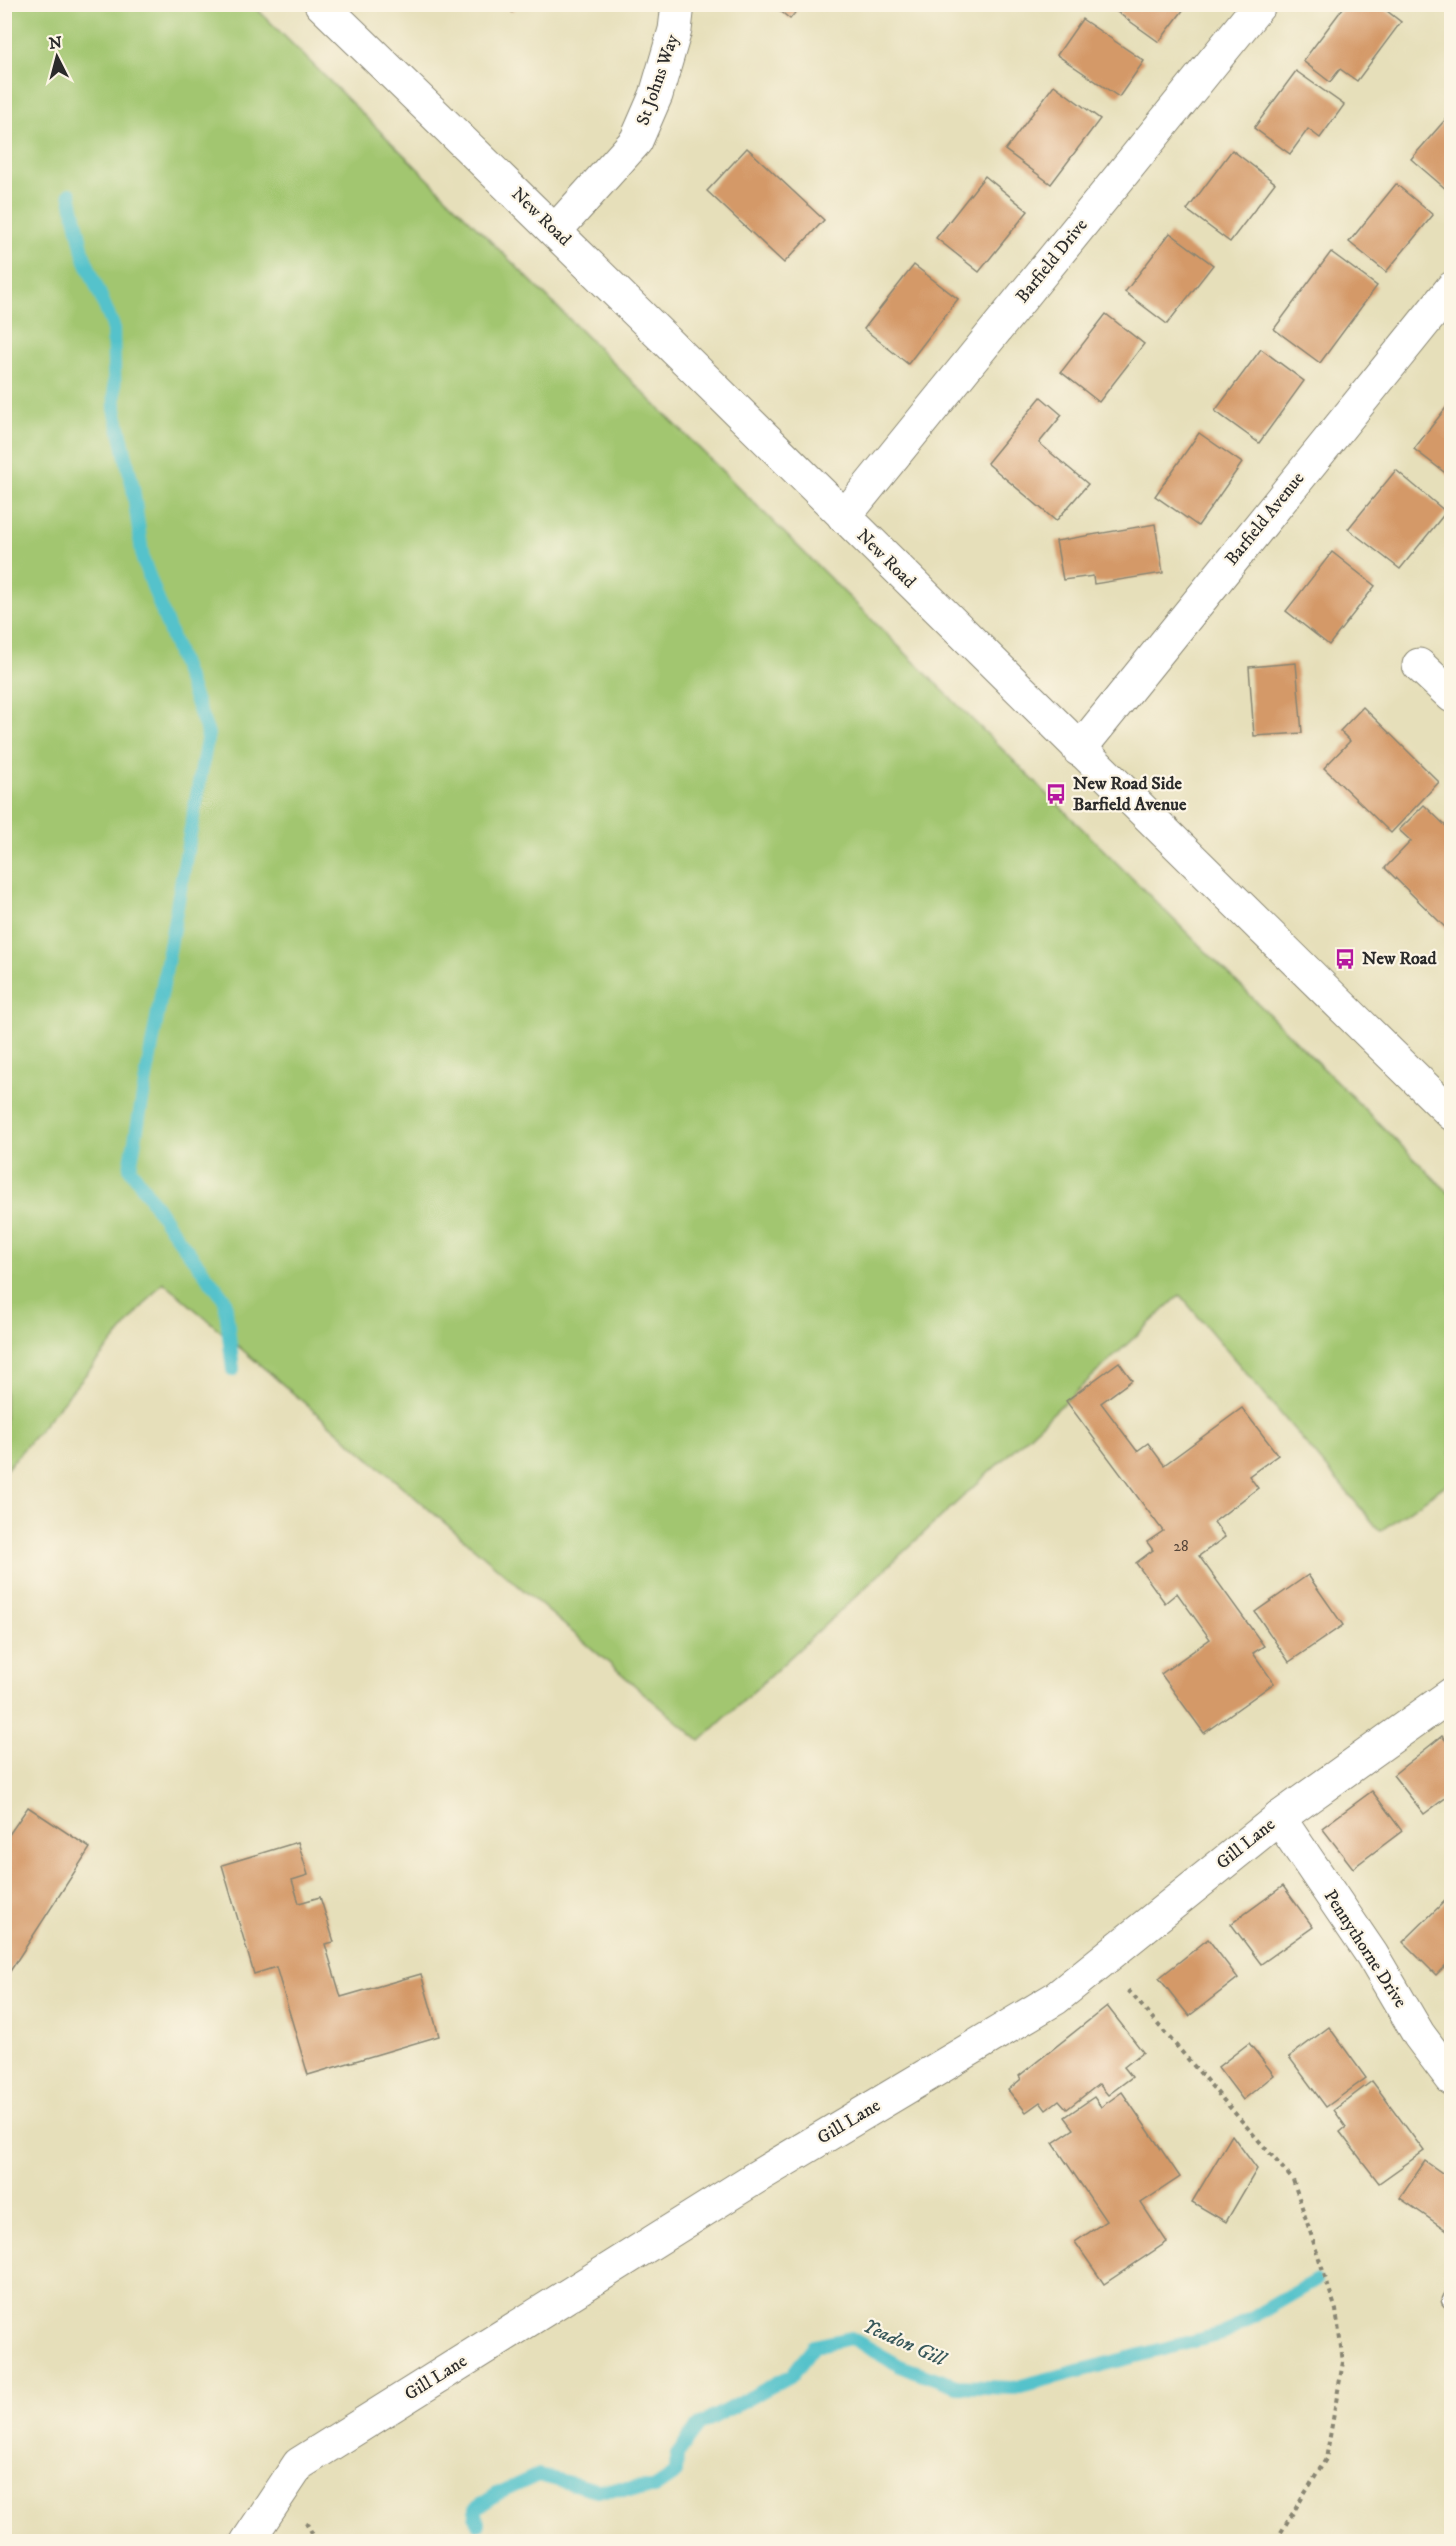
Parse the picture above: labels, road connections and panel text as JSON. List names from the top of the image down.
{
  "streets": {
    "street": [
      "St Johns Way",
      "New Road",
      "Barfield Drive",
      "Barfield Avenue",
      "Gill Lane",
      "Pennythorne Drive"
    ]
  },
  "crossings": [
    ["St Johns Way", "New Road"],
    ["New Road", "Barfield Drive"],
    ["New Road", "Barfield Avenue"],
    ["Gill Lane", "Pennythorne Drive"]
  ],
  "water": ["Yeadon Gill"],
  "places": {
    "bus stop": ["New Road Side Barfield Avenue", "New Road"]
  },
  "house_numbers": ["28"],
  "north": "top"
}
